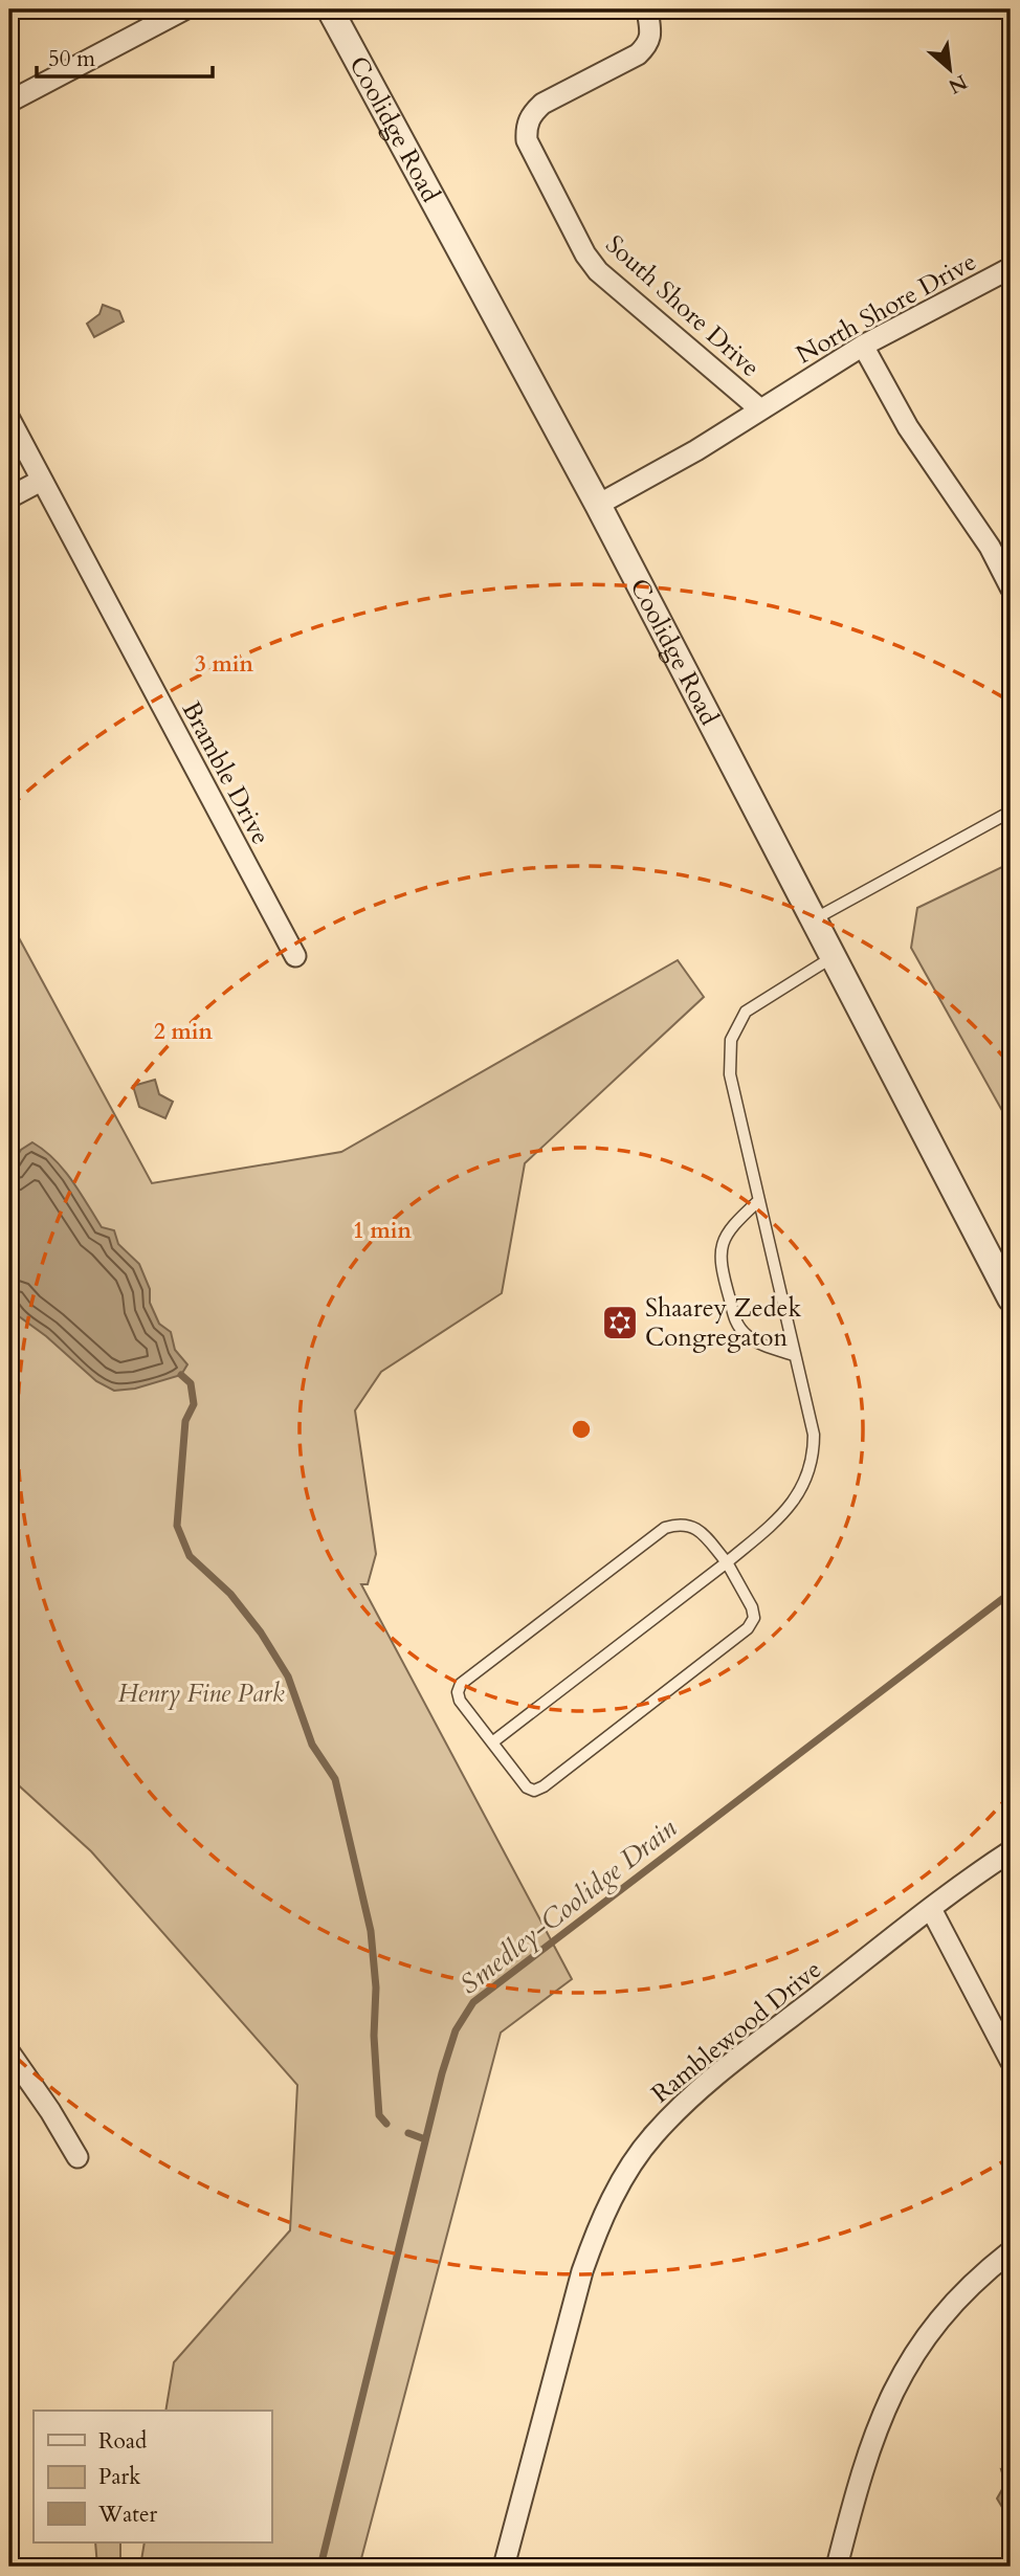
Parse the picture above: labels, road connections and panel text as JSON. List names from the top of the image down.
{
  "streets": {
    "street": [
      "Coolidge Road",
      "South Shore Drive",
      "North Shore Drive",
      "Bramble Drive",
      "Ramblewood Drive"
    ]
  },
  "crossings": [
    ["Coolidge Road", "North Shore Drive"],
    ["South Shore Drive", "North Shore Drive"]
  ],
  "water": ["Smedley-Coolidge Drain"],
  "parks": ["Henry Fine Park"],
  "places": {
    "synagogue": ["Shaarey Zedek Congregaton"]
  },
  "legend": ["Road", "Park", "Water"],
  "scale_bar": "50 m",
  "north": "bottom right",
  "rings": ["3 min", "2 min", "1 min"]
}
